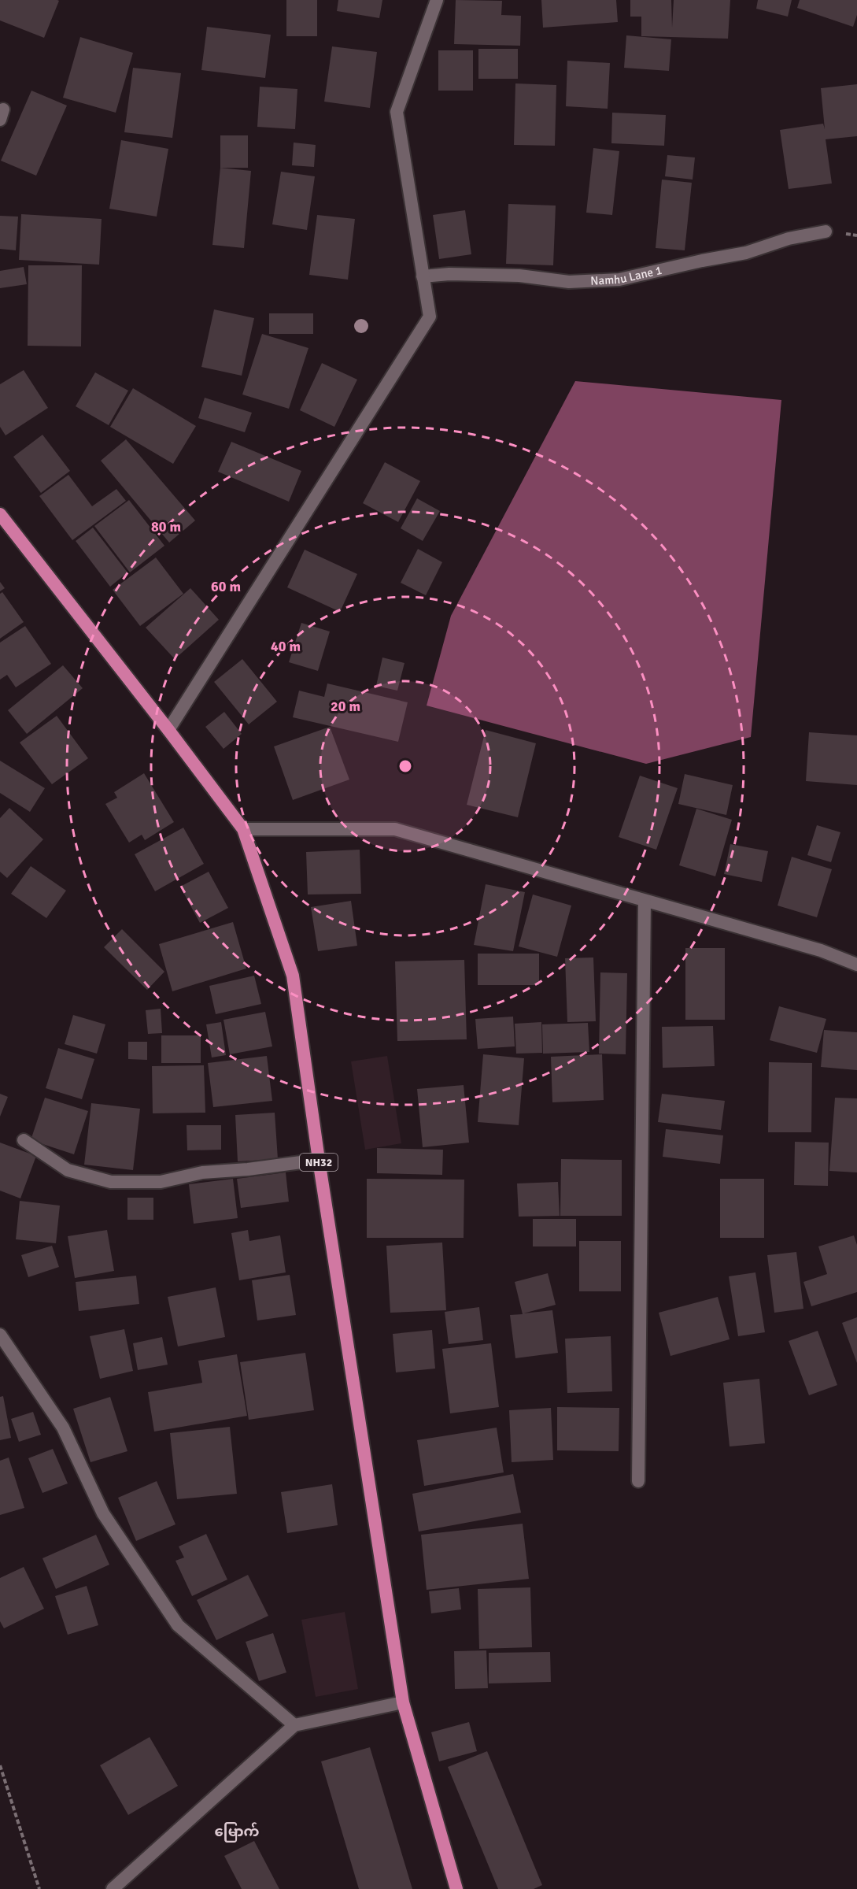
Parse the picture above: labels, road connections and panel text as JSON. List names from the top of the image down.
{
  "streets": {
    "highway": ["NH32"],
    "street": ["Namhu Lane 1"]
  },
  "districts": ["မြောက်"],
  "rings": [
    "80 m",
    "60 m",
    "40 m",
    "20 m"
  ]
}
